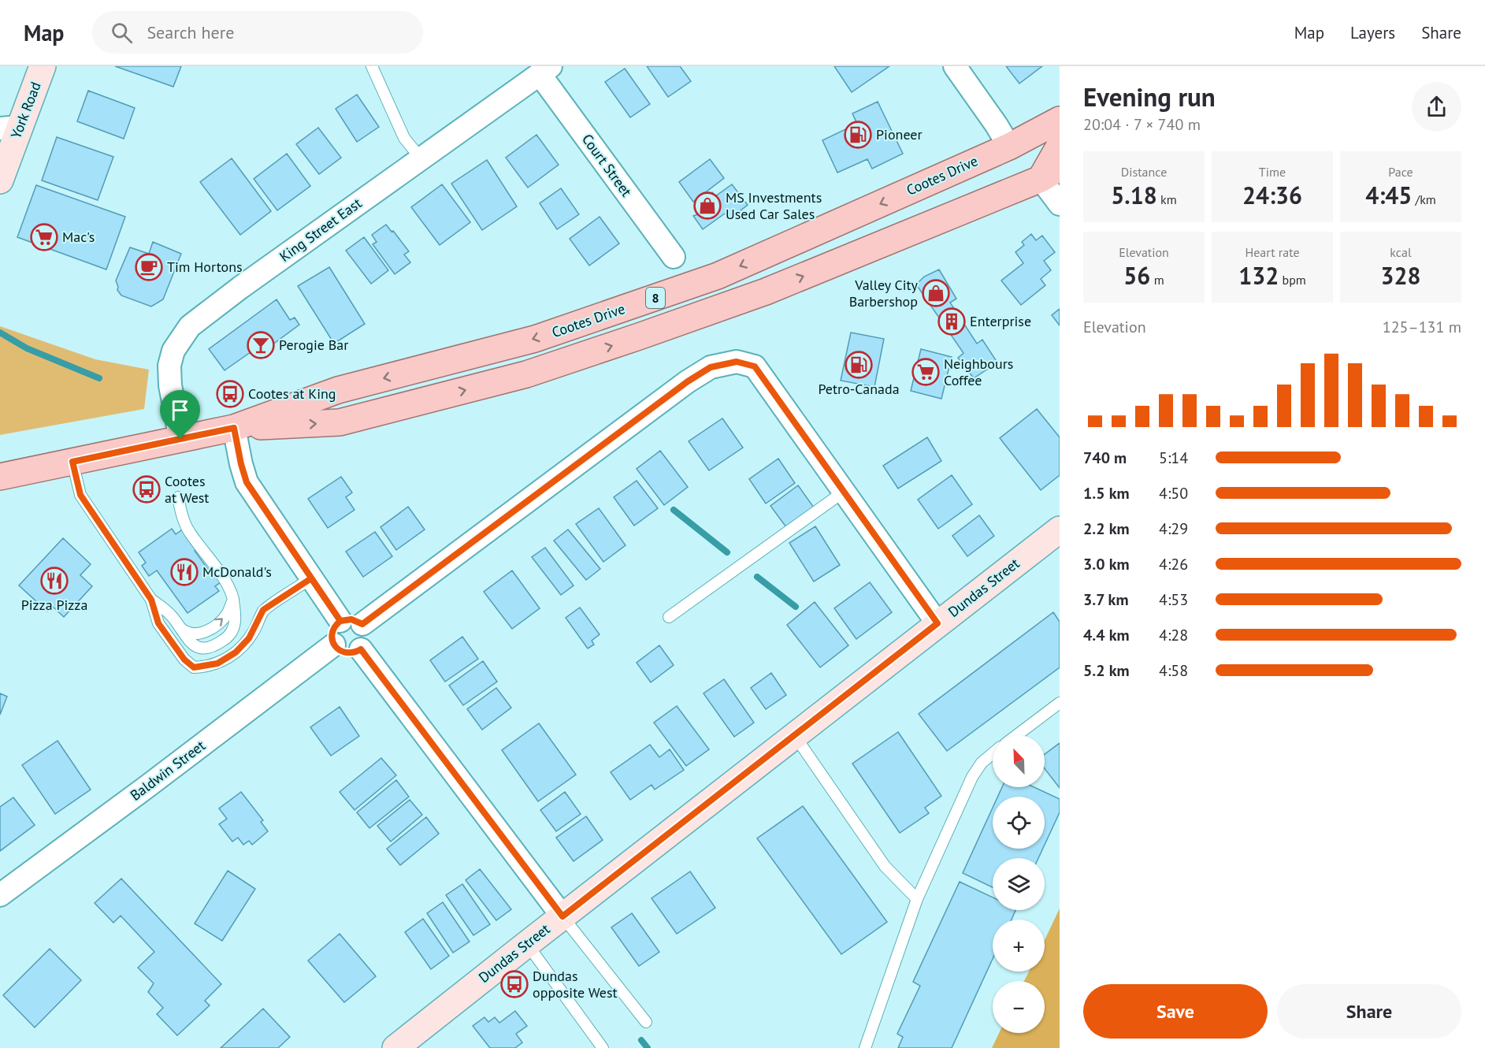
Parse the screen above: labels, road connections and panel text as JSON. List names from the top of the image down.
{
  "streets": {
    "main road": [
      "York Road",
      "Cootes Drive",
      "8",
      "Dundas Street"
    ],
    "street": ["Court Street", "King Street East", "Baldwin Street"]
  },
  "crossings": [
    ["Court Street", "King Street East"],
    ["Cootes Drive", "King Street East"]
  ],
  "places": {
    "fuel station": ["Pioneer", "Petro-Canada"],
    "shop": ["MS Investments Used Car Sales", "Valley City Barbershop"],
    "supermarket": ["Mac's", "Neighbours Coffee"],
    "cafe": ["Tim Hortons"],
    "building": ["Enterprise"],
    "bar": ["Perogie Bar"],
    "bus stop": ["Cootes at King", "Cootes at West", "Dundas opposite West"],
    "restaurant": ["McDonald's", "Pizza Pizza"]
  },
  "north": "top left",
  "page": {
    "header": "Map",
    "search": "Search here",
    "nav": ["Map", "Layers", "Share"],
    "heading": ["Evening run", "20:04 · 7 × 740 m"],
    "stats": [
      ["Distance", "5.18 km"],
      ["Time", "24:36"],
      ["Pace", "4:45 /km"],
      ["Elevation", "56 m"],
      ["Heart rate", "132 bpm"],
      ["kcal", "328"]
    ],
    "chart": ["Elevation", "125–131 m"],
    "list": [
      {
        "name": "740 m",
        "note": "5:14"
      },
      {
        "name": "1.5 km",
        "note": "4:50"
      },
      {
        "name": "2.2 km",
        "note": "4:29"
      },
      {
        "name": "3.0 km",
        "note": "4:26"
      },
      {
        "name": "3.7 km",
        "note": "4:53"
      },
      {
        "name": "4.4 km",
        "note": "4:28"
      },
      {
        "name": "5.2 km",
        "note": "4:58"
      }
    ],
    "map_buttons": ["+", "−"],
    "buttons": ["Save", "Share"]
  }
}
